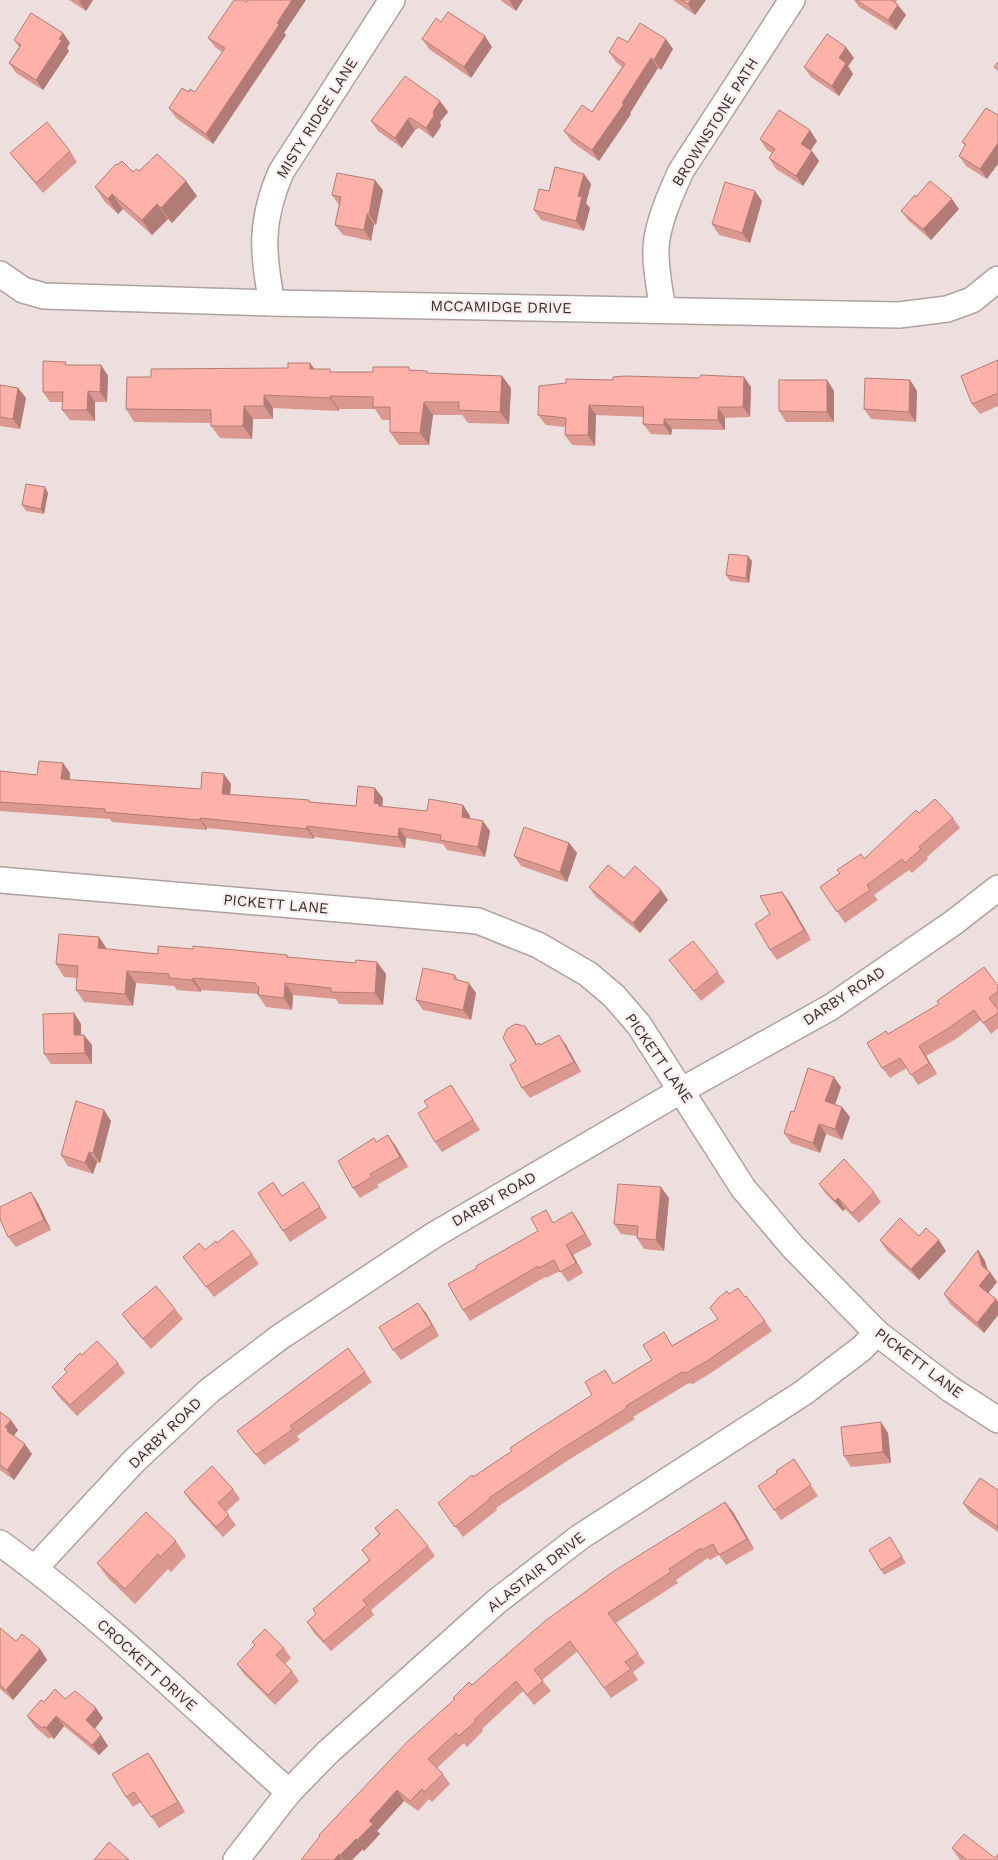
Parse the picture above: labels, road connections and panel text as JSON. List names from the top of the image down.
{
  "streets": {
    "street": [
      "MISTY RIDGE LANE",
      "BROWNSTONE PATH",
      "MCCAMIDGE DRIVE",
      "PICKETT LANE",
      "DARBY ROAD",
      "ALASTAIR DRIVE",
      "CROCKETT DRIVE"
    ]
  },
  "crossings": [
    ["MISTY RIDGE LANE", "MCCAMIDGE DRIVE"],
    ["BROWNSTONE PATH", "MCCAMIDGE DRIVE"],
    ["PICKETT LANE", "DARBY ROAD"],
    ["PICKETT LANE", "ALASTAIR DRIVE"],
    ["DARBY ROAD", "CROCKETT DRIVE"],
    ["ALASTAIR DRIVE", "CROCKETT DRIVE"]
  ]
}
